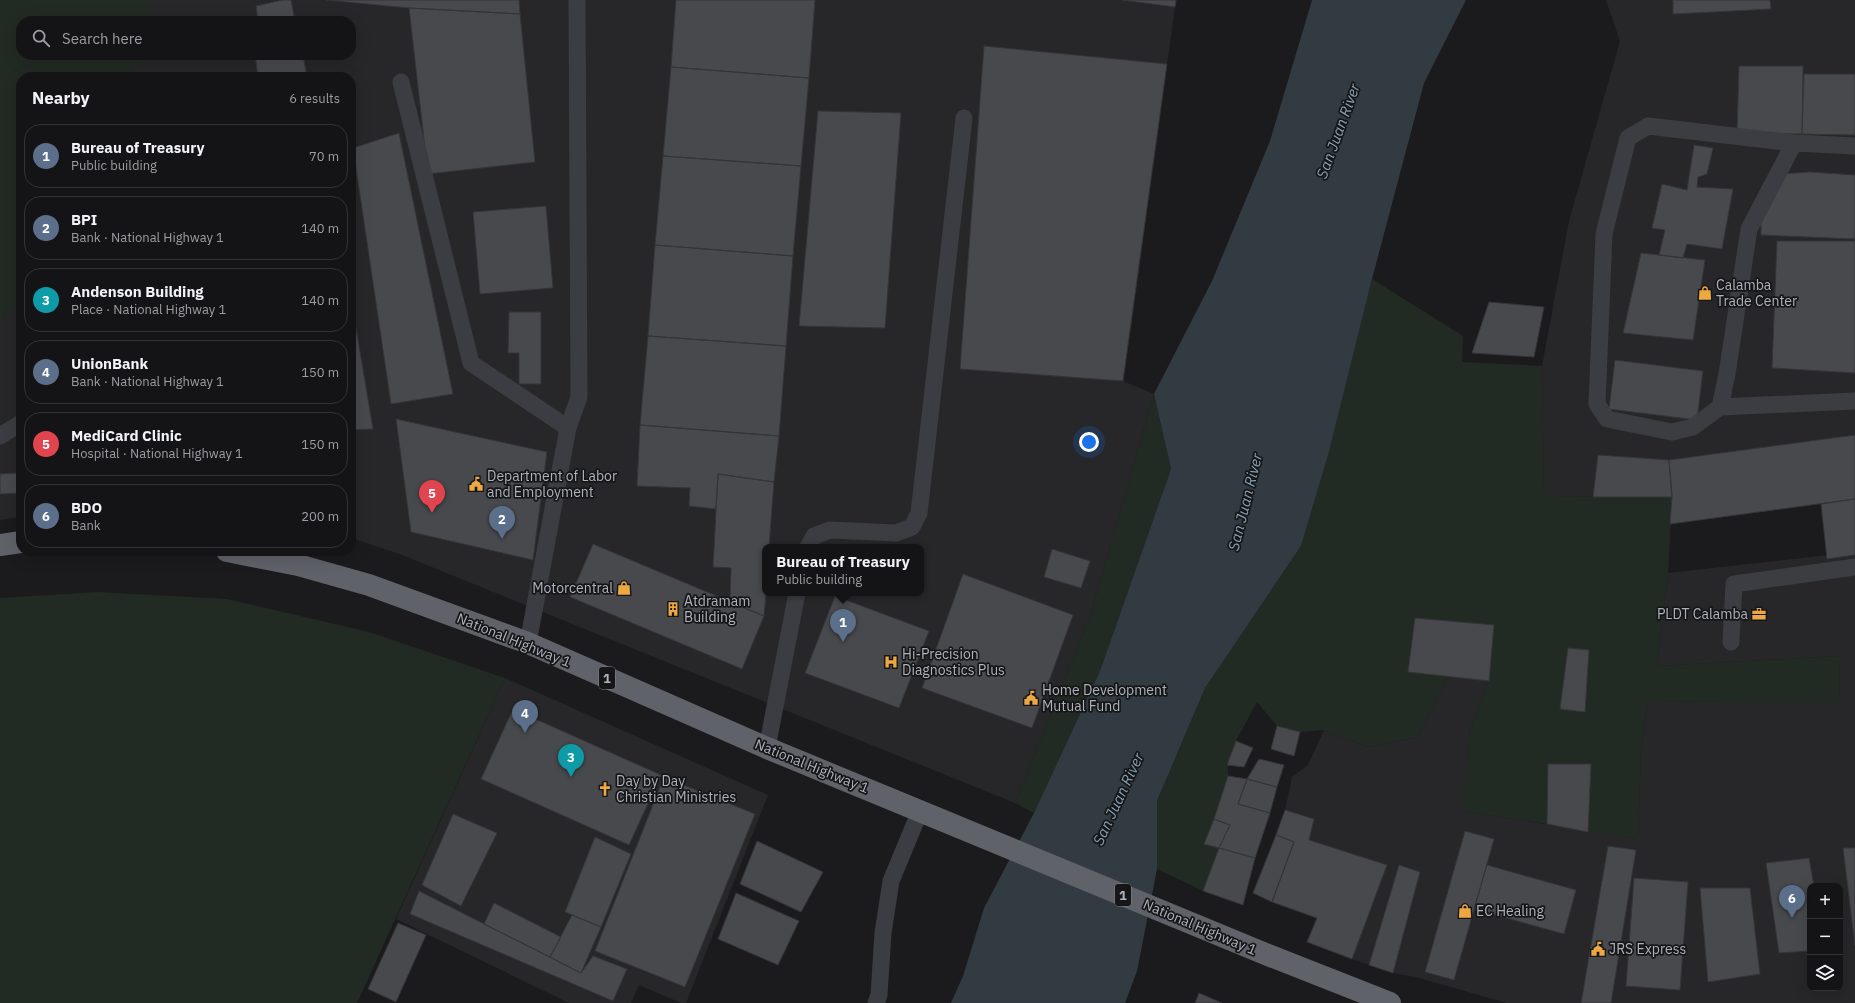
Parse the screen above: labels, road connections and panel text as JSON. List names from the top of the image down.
{
  "streets": {
    "highway": ["National Highway 1", "1"]
  },
  "water": ["San Juan River"],
  "places": {
    "shop": ["Calamba Trade Center", "Motorcentral", "EC Healing"],
    "public building": ["Department of Labor and Employment", "Home Development Mutual Fund", "JRS Express"],
    "building": ["Atdramam Building"],
    "office": ["PLDT Calamba"],
    "hospital": ["Hi-Precision Diagnostics Plus"],
    "church": ["Day by Day Christian Ministries"]
  },
  "page": {
    "search": "Search here",
    "heading": ["Nearby", "6 results"],
    "list": [
      {
        "mark": "1",
        "name": "Bureau of Treasury",
        "note": "Public building",
        "value": "70 m"
      },
      {
        "mark": "2",
        "name": "BPI",
        "note": "Bank · National Highway 1",
        "value": "140 m"
      },
      {
        "mark": "3",
        "name": "Andenson Building",
        "note": "Place · National Highway 1",
        "value": "140 m"
      },
      {
        "mark": "4",
        "name": "UnionBank",
        "note": "Bank · National Highway 1",
        "value": "150 m"
      },
      {
        "mark": "5",
        "name": "MediCard Clinic",
        "note": "Hospital · National Highway 1",
        "value": "150 m"
      },
      {
        "mark": "6",
        "name": "BDO",
        "note": "Bank",
        "value": "200 m"
      }
    ],
    "pins": [
      "5",
      "2",
      "1",
      "4",
      "3",
      "6"
    ],
    "popup": ["Bureau of Treasury", "Public building"],
    "map_buttons": ["+", "−"]
  }
}
